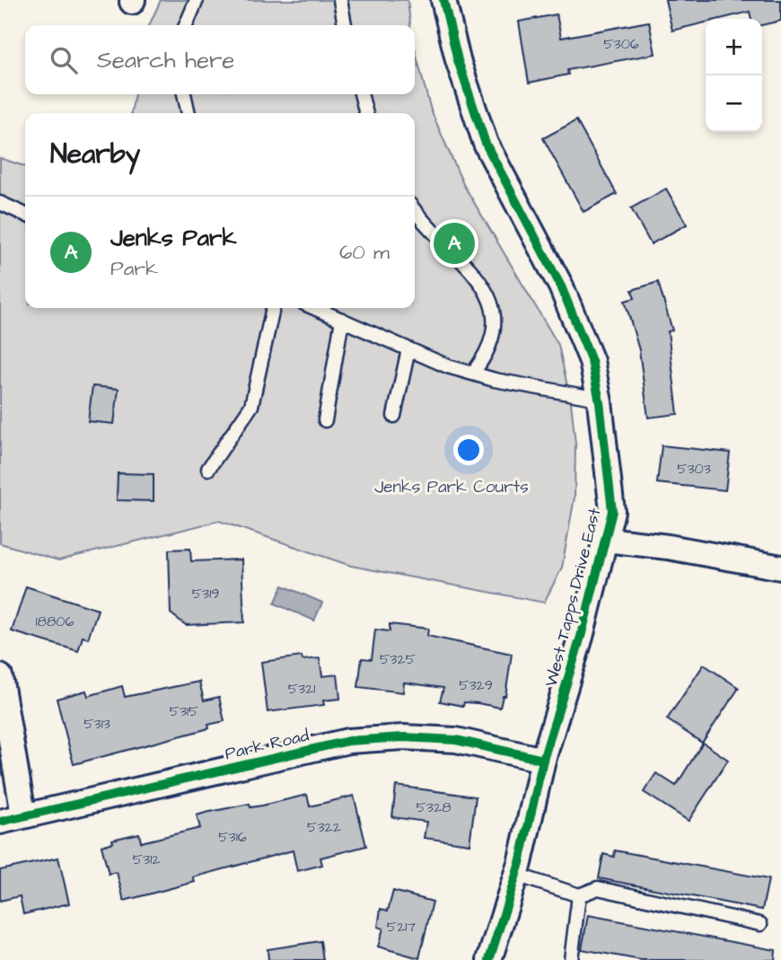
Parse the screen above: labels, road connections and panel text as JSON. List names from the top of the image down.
{
  "streets": {
    "street": ["West Tapps Drive East", "Park Road"]
  },
  "crossings": [
    ["West Tapps Drive East", "Park Road"]
  ],
  "parks": ["Jenks Park Courts"],
  "house_numbers": [
    "5306",
    "5303",
    "5319",
    "18806",
    "5325",
    "5329",
    "5321",
    "5315",
    "5313",
    "5328",
    "5322",
    "5316",
    "5312",
    "5217"
  ],
  "page": {
    "map_buttons": ["+", "−"],
    "search": "Search here",
    "heading": "Nearby",
    "list": [
      {
        "mark": "A",
        "name": "Jenks Park",
        "note": "Park",
        "value": "60 m"
      }
    ],
    "pins": "A"
  }
}
